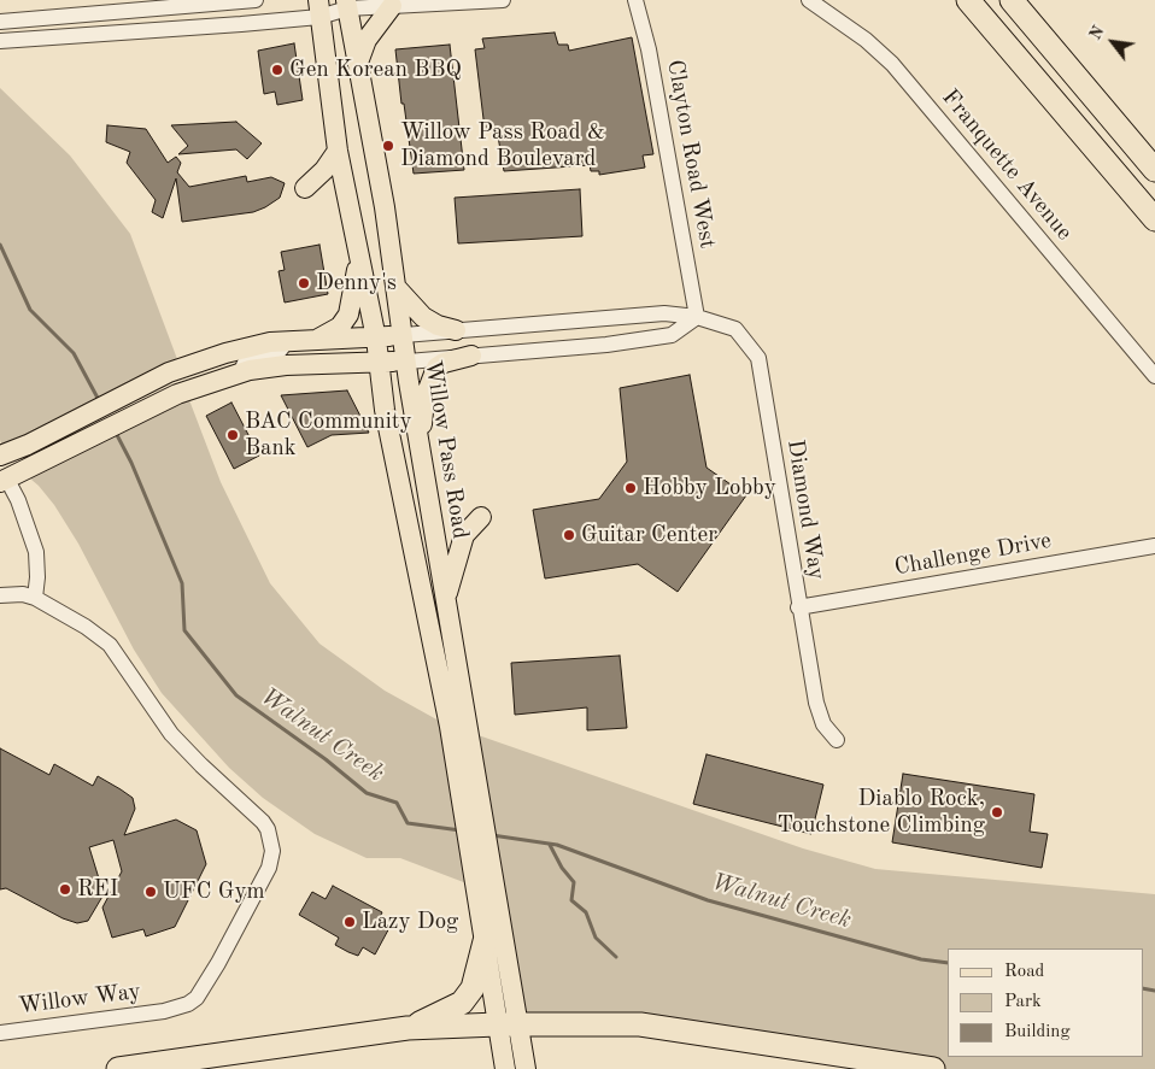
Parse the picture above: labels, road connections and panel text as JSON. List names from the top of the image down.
{
  "streets": {
    "main road": ["Willow Pass Road"],
    "street": [
      "Clayton Road West",
      "Franquette Avenue",
      "Diamond Way",
      "Challenge Drive",
      "Willow Way"
    ]
  },
  "crossings": [
    ["Clayton Road West", "Diamond Way"],
    ["Willow Pass Road", "Diamond Way"],
    ["Diamond Way", "Challenge Drive"]
  ],
  "water": ["Walnut Creek"],
  "places": [
    "Gen Korean BBQ",
    "Willow Pass Road & Diamond Boulevard",
    "Denny's",
    "BAC Community Bank",
    "Hobby Lobby",
    "Guitar Center",
    "Diablo Rock, Touchstone Climbing",
    "REI",
    "UFC Gym",
    "Lazy Dog"
  ],
  "legend": ["Road", "Park", "Building"],
  "north": "top left"
}
